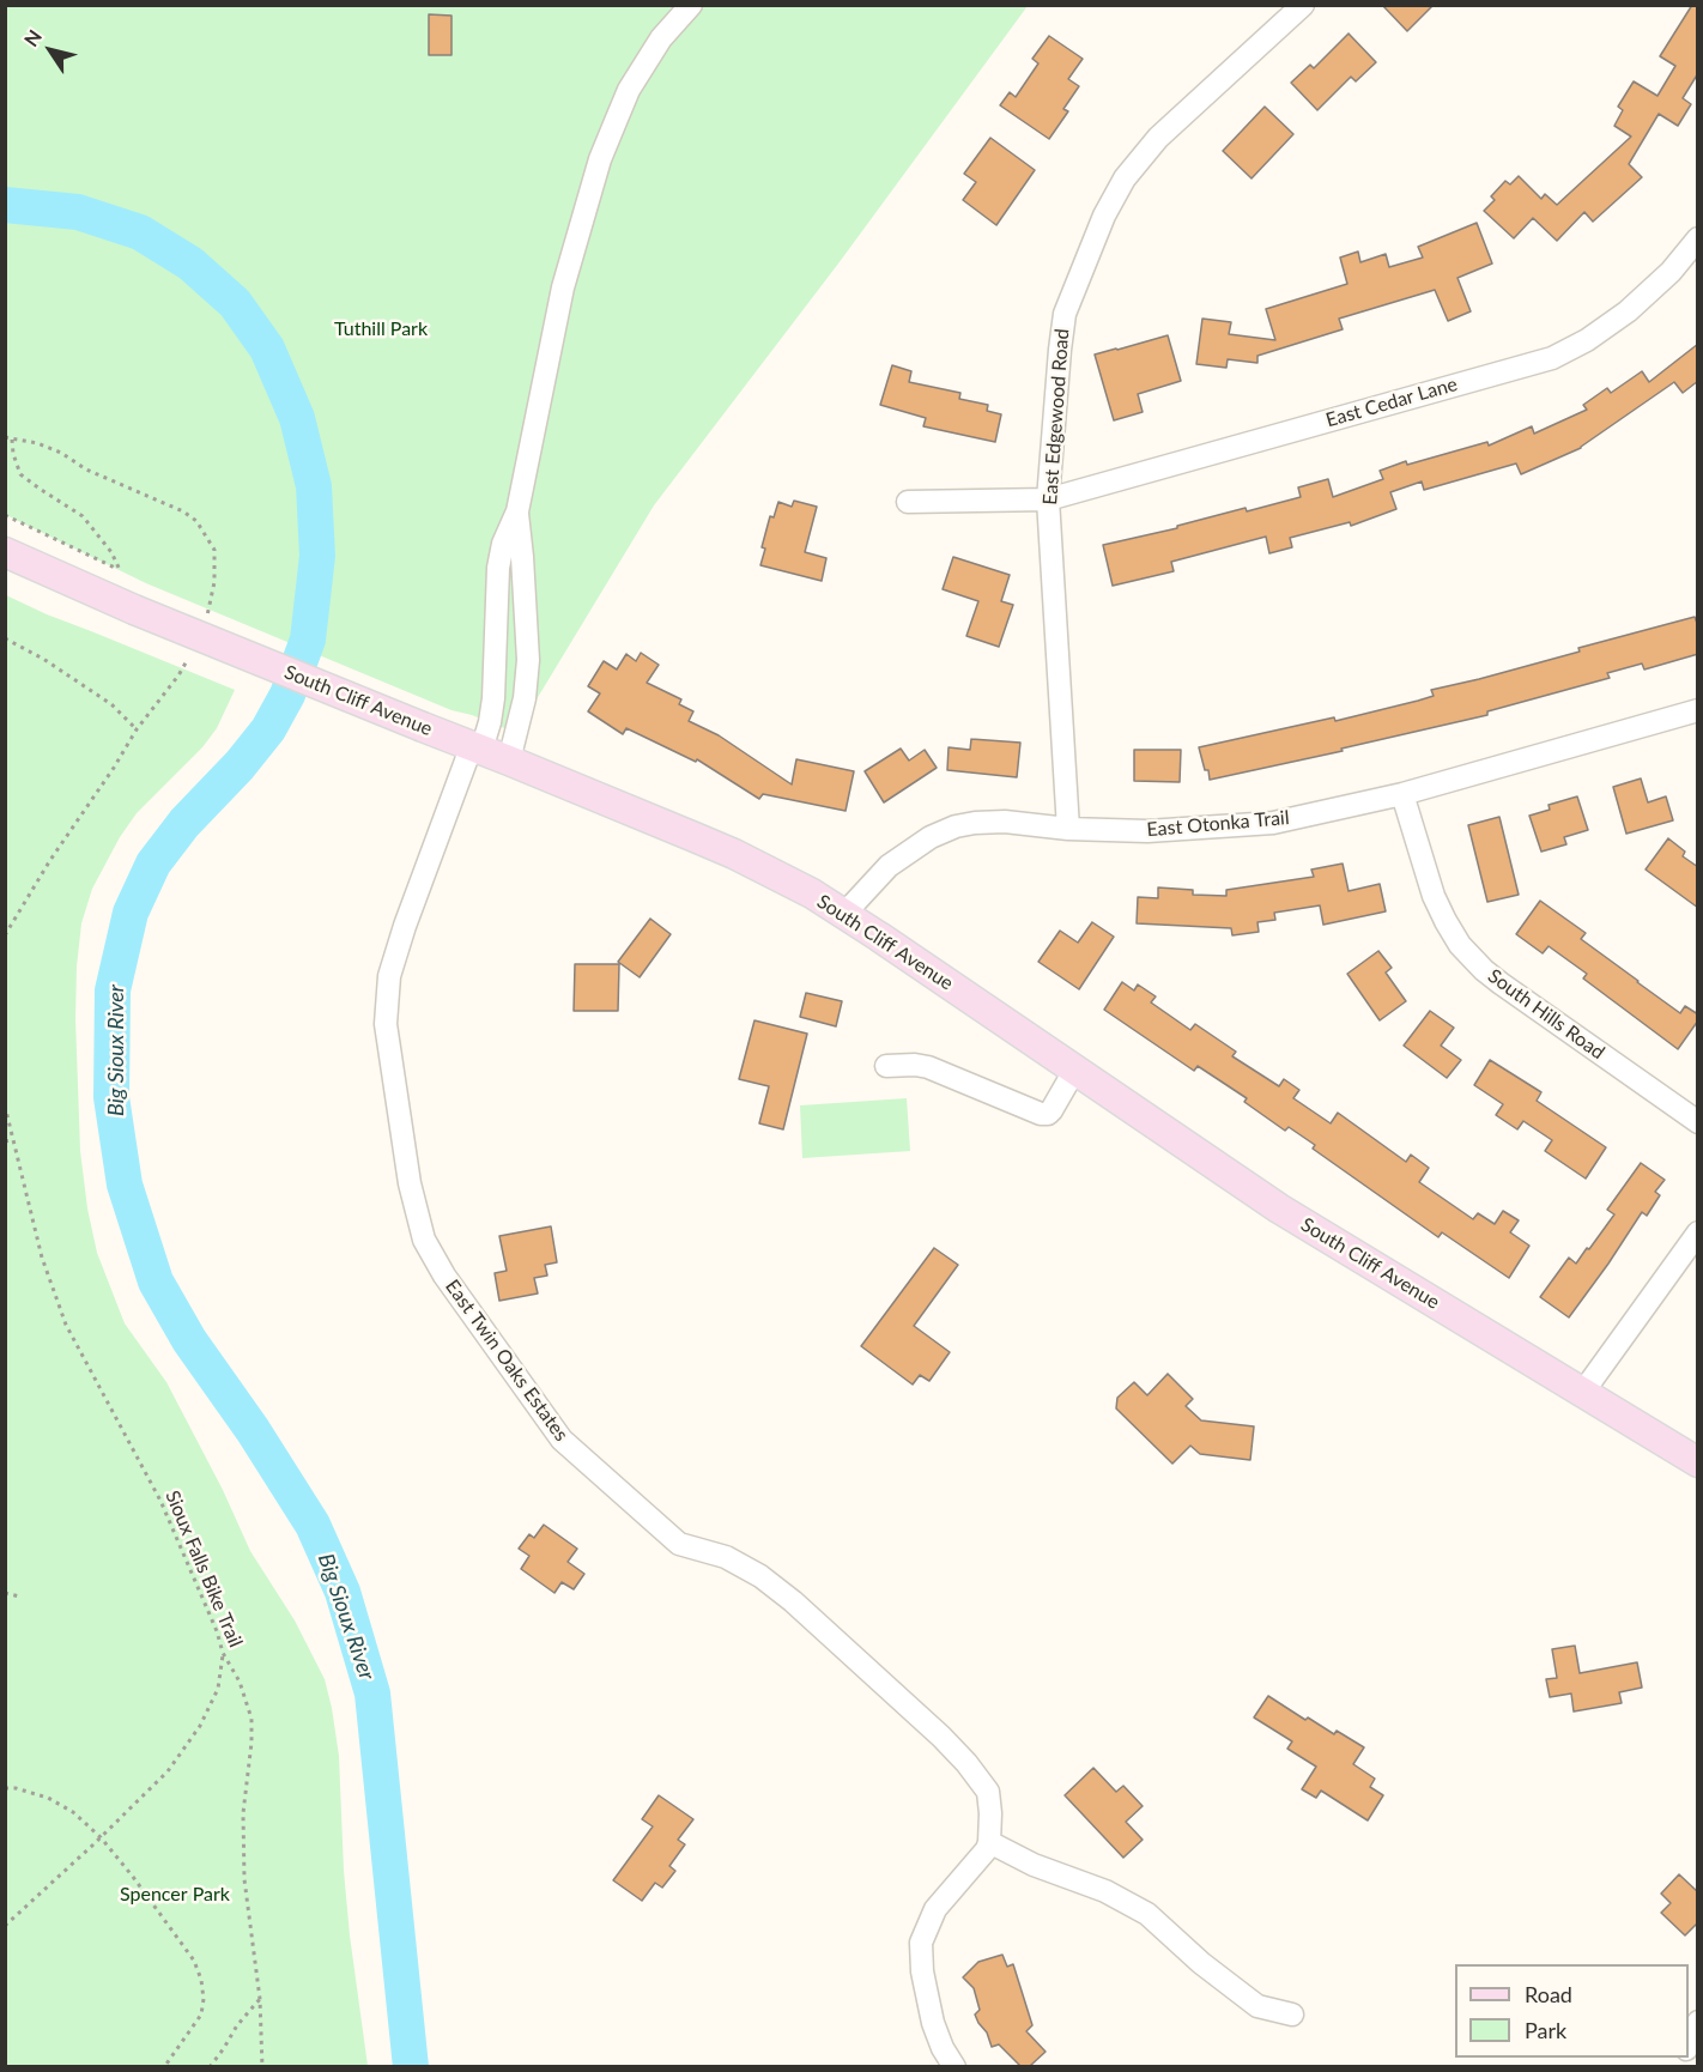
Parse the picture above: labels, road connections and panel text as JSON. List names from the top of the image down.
{
  "streets": {
    "main road": ["South Cliff Avenue"],
    "street": [
      "East Cedar Lane",
      "East Edgewood Road",
      "East Otonka Trail",
      "South Hills Road",
      "East Twin Oaks Estates"
    ],
    "path": ["Sioux Falls Bike Trail"]
  },
  "crossings": [
    ["East Cedar Lane", "East Edgewood Road"],
    ["East Edgewood Road", "East Otonka Trail"],
    ["South Cliff Avenue", "East Otonka Trail"],
    ["South Cliff Avenue", "East Twin Oaks Estates"],
    ["East Otonka Trail", "South Hills Road"]
  ],
  "water": ["Big Sioux River"],
  "parks": ["Tuthill Park", "Spencer Park"],
  "legend": ["Road", "Park"],
  "north": "top left"
}
